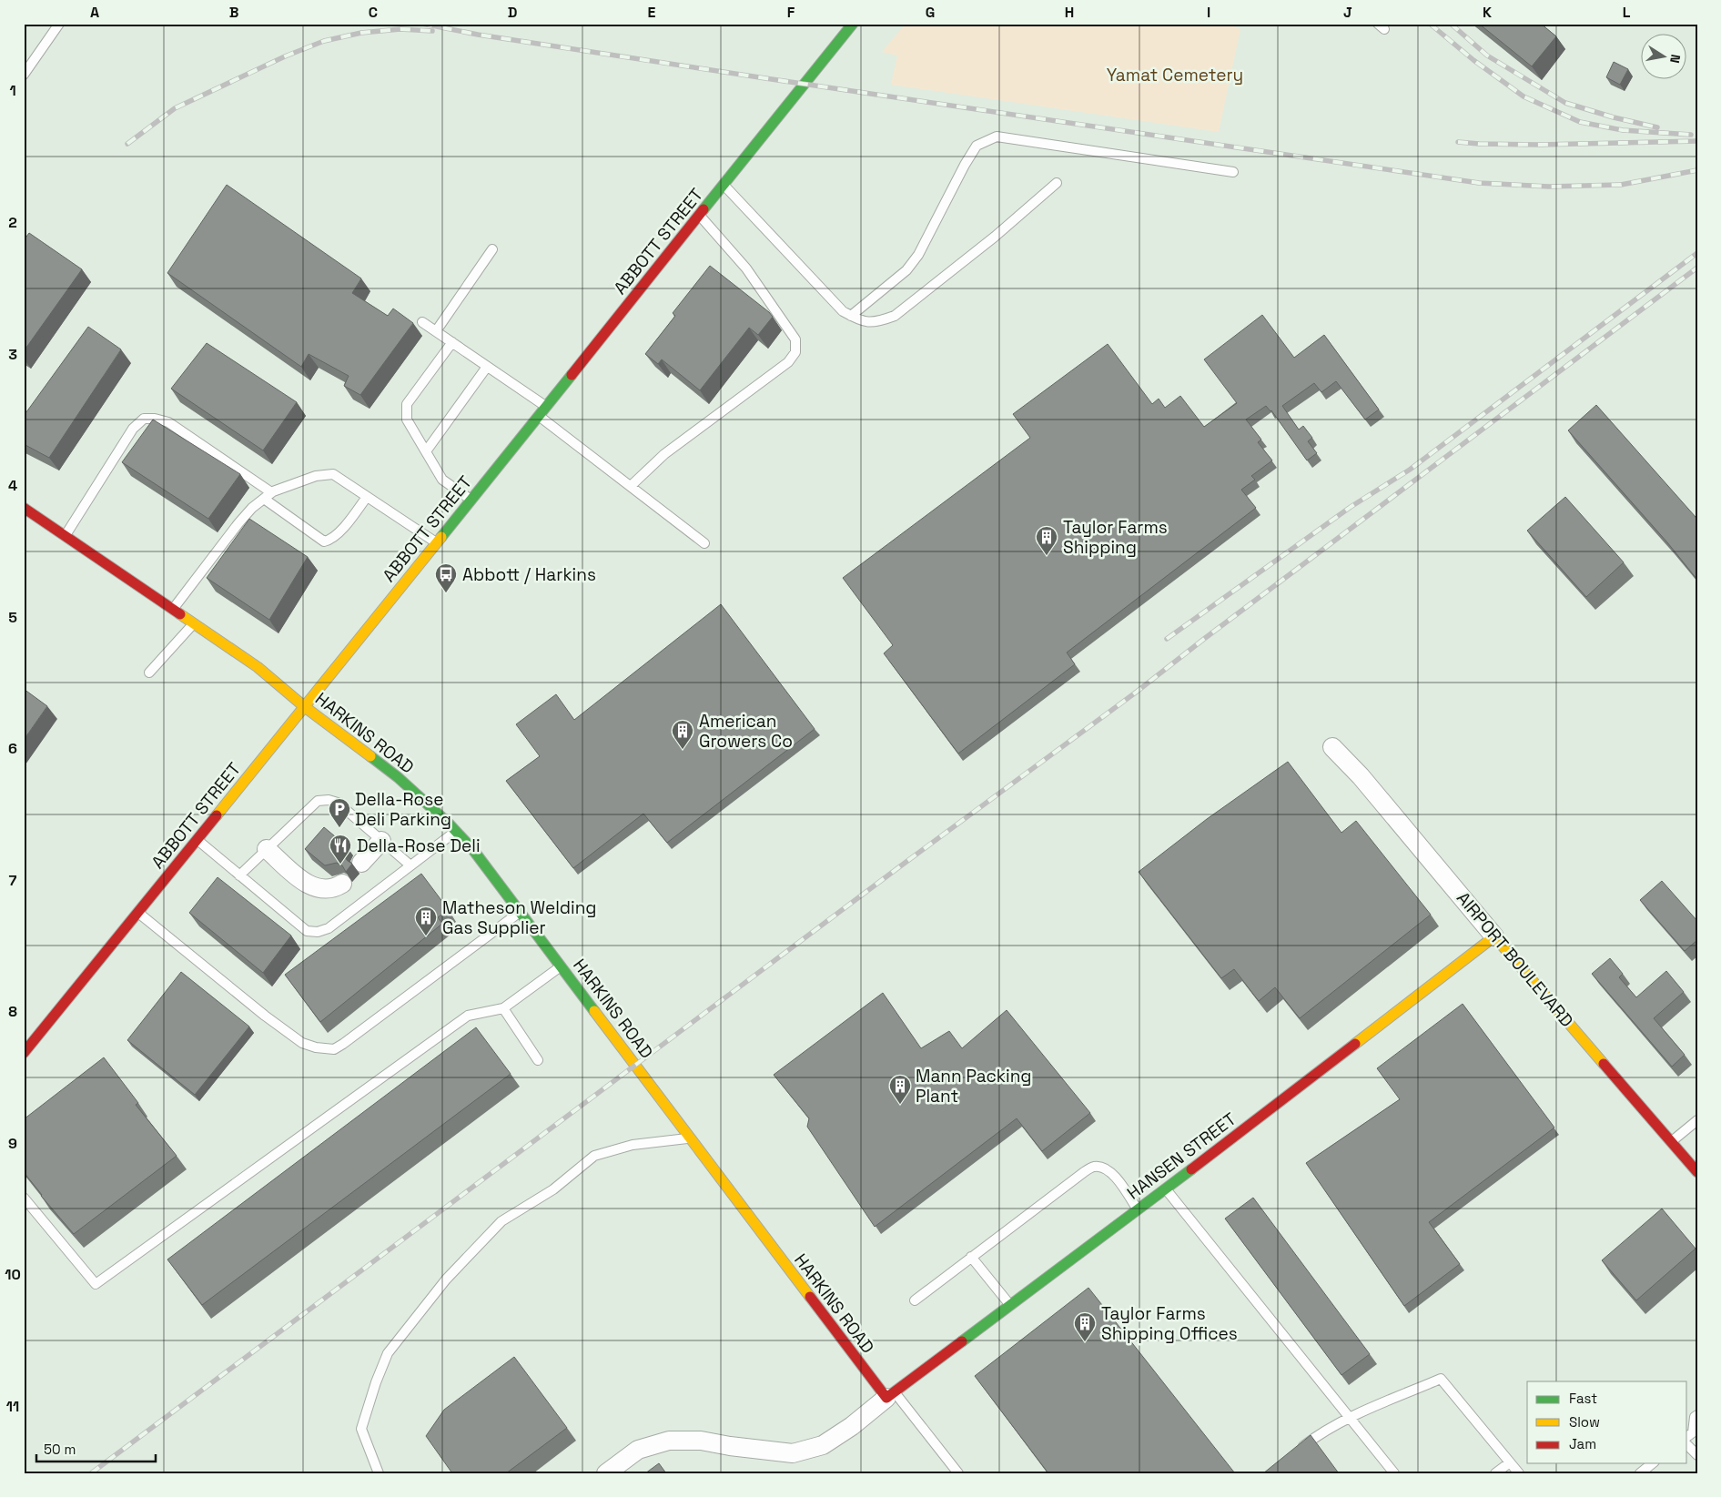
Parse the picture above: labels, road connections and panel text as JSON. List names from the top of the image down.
{
  "streets": {
    "street": [
      "ABBOTT STREET",
      "HARKINS ROAD",
      "AIRPORT BOULEVARD",
      "HANSEN STREET"
    ]
  },
  "crossings": [
    ["ABBOTT STREET", "HARKINS ROAD"],
    ["HARKINS ROAD", "HANSEN STREET"],
    ["AIRPORT BOULEVARD", "HANSEN STREET"]
  ],
  "parks": ["Yamat Cemetery"],
  "places": {
    "building": [
      "Taylor Farms Shipping",
      "American Growers Co",
      "Matheson Welding Gas Supplier",
      "Mann Packing Plant",
      "Taylor Farms Shipping Offices"
    ],
    "bus stop": ["Abbott / Harkins"],
    "parking": ["Della-Rose Deli Parking"],
    "restaurant": ["Della-Rose Deli"]
  },
  "legend": ["Fast", "Slow", "Jam"],
  "scale_bar": "50 m",
  "north": "right",
  "grid": {
    "columns": [
      "A",
      "B",
      "C",
      "D",
      "E",
      "F",
      "G",
      "H",
      "I",
      "J",
      "K",
      "L"
    ],
    "rows": [
      "1",
      "2",
      "3",
      "4",
      "5",
      "6",
      "7",
      "8",
      "9",
      "10",
      "11"
    ]
  }
}
